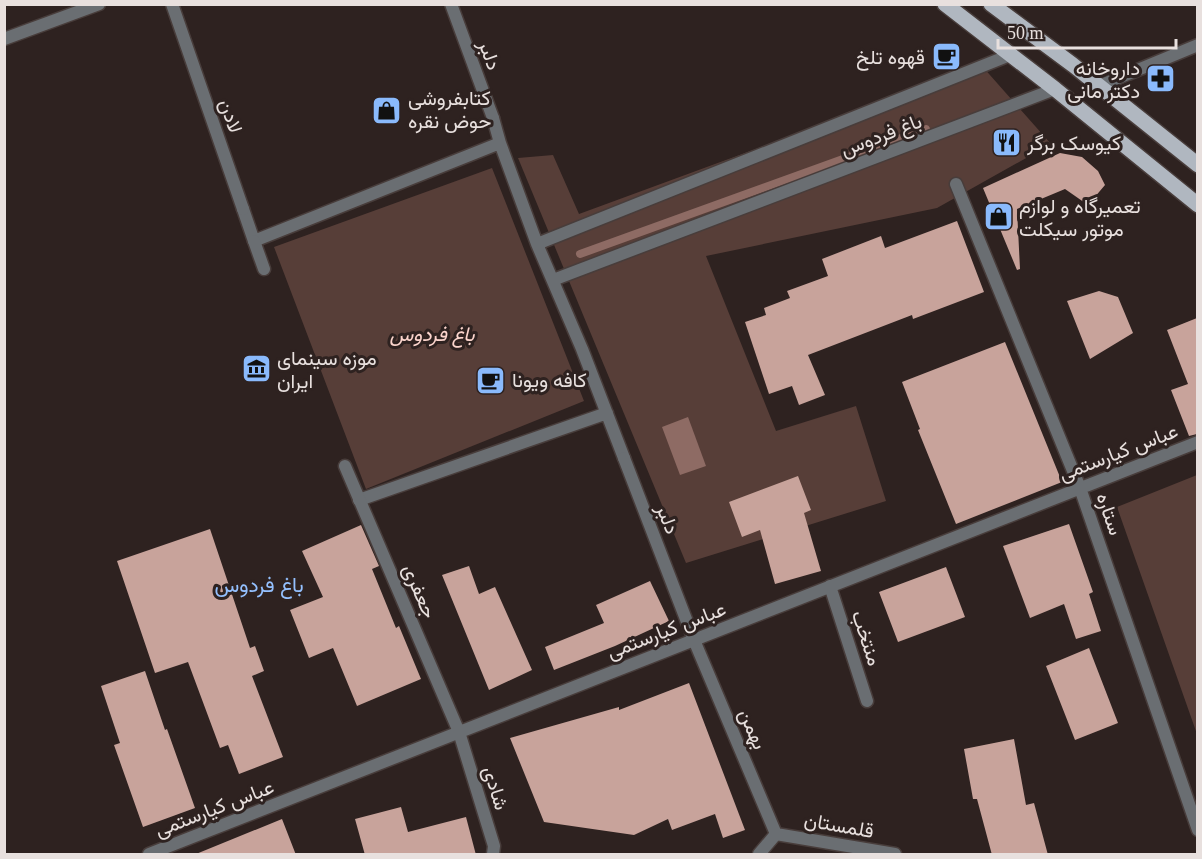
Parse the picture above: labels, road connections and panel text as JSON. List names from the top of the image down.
{
  "streets": {
    "street": [
      "دلبر",
      "لادن",
      "باغ فردوس",
      "عباس کیارستمی",
      "ستاره",
      "جعفری",
      "منتخب",
      "بهمن",
      "شادی",
      "قلمستان"
    ]
  },
  "crossings": [
    ["دلبر", "باغ فردوس"],
    ["دلبر", "عباس کیارستمی"],
    ["دلبر", "بهمن"],
    ["عباس کیارستمی", "ستاره"],
    ["عباس کیارستمی", "جعفری"],
    ["عباس کیارستمی", "منتخب"],
    ["عباس کیارستمی", "بهمن"],
    ["عباس کیارستمی", "شادی"],
    ["جعفری", "شادی"],
    ["بهمن", "قلمستان"]
  ],
  "districts": ["باغ فردوس"],
  "parks": ["باغ فردوس"],
  "places": {
    "cafe": ["قهوه تلخ", "کافه ویونا"],
    "pharmacy": ["داروخانه دکتر مانی"],
    "shop": ["کتابفروشی حوض نقره", "تعمیرگاه و لوازم موتور سیکلت"],
    "restaurant": ["کیوسک برگر"],
    "museum": ["موزه سینمای ایران"]
  },
  "scale_bar": "50 m"
}
